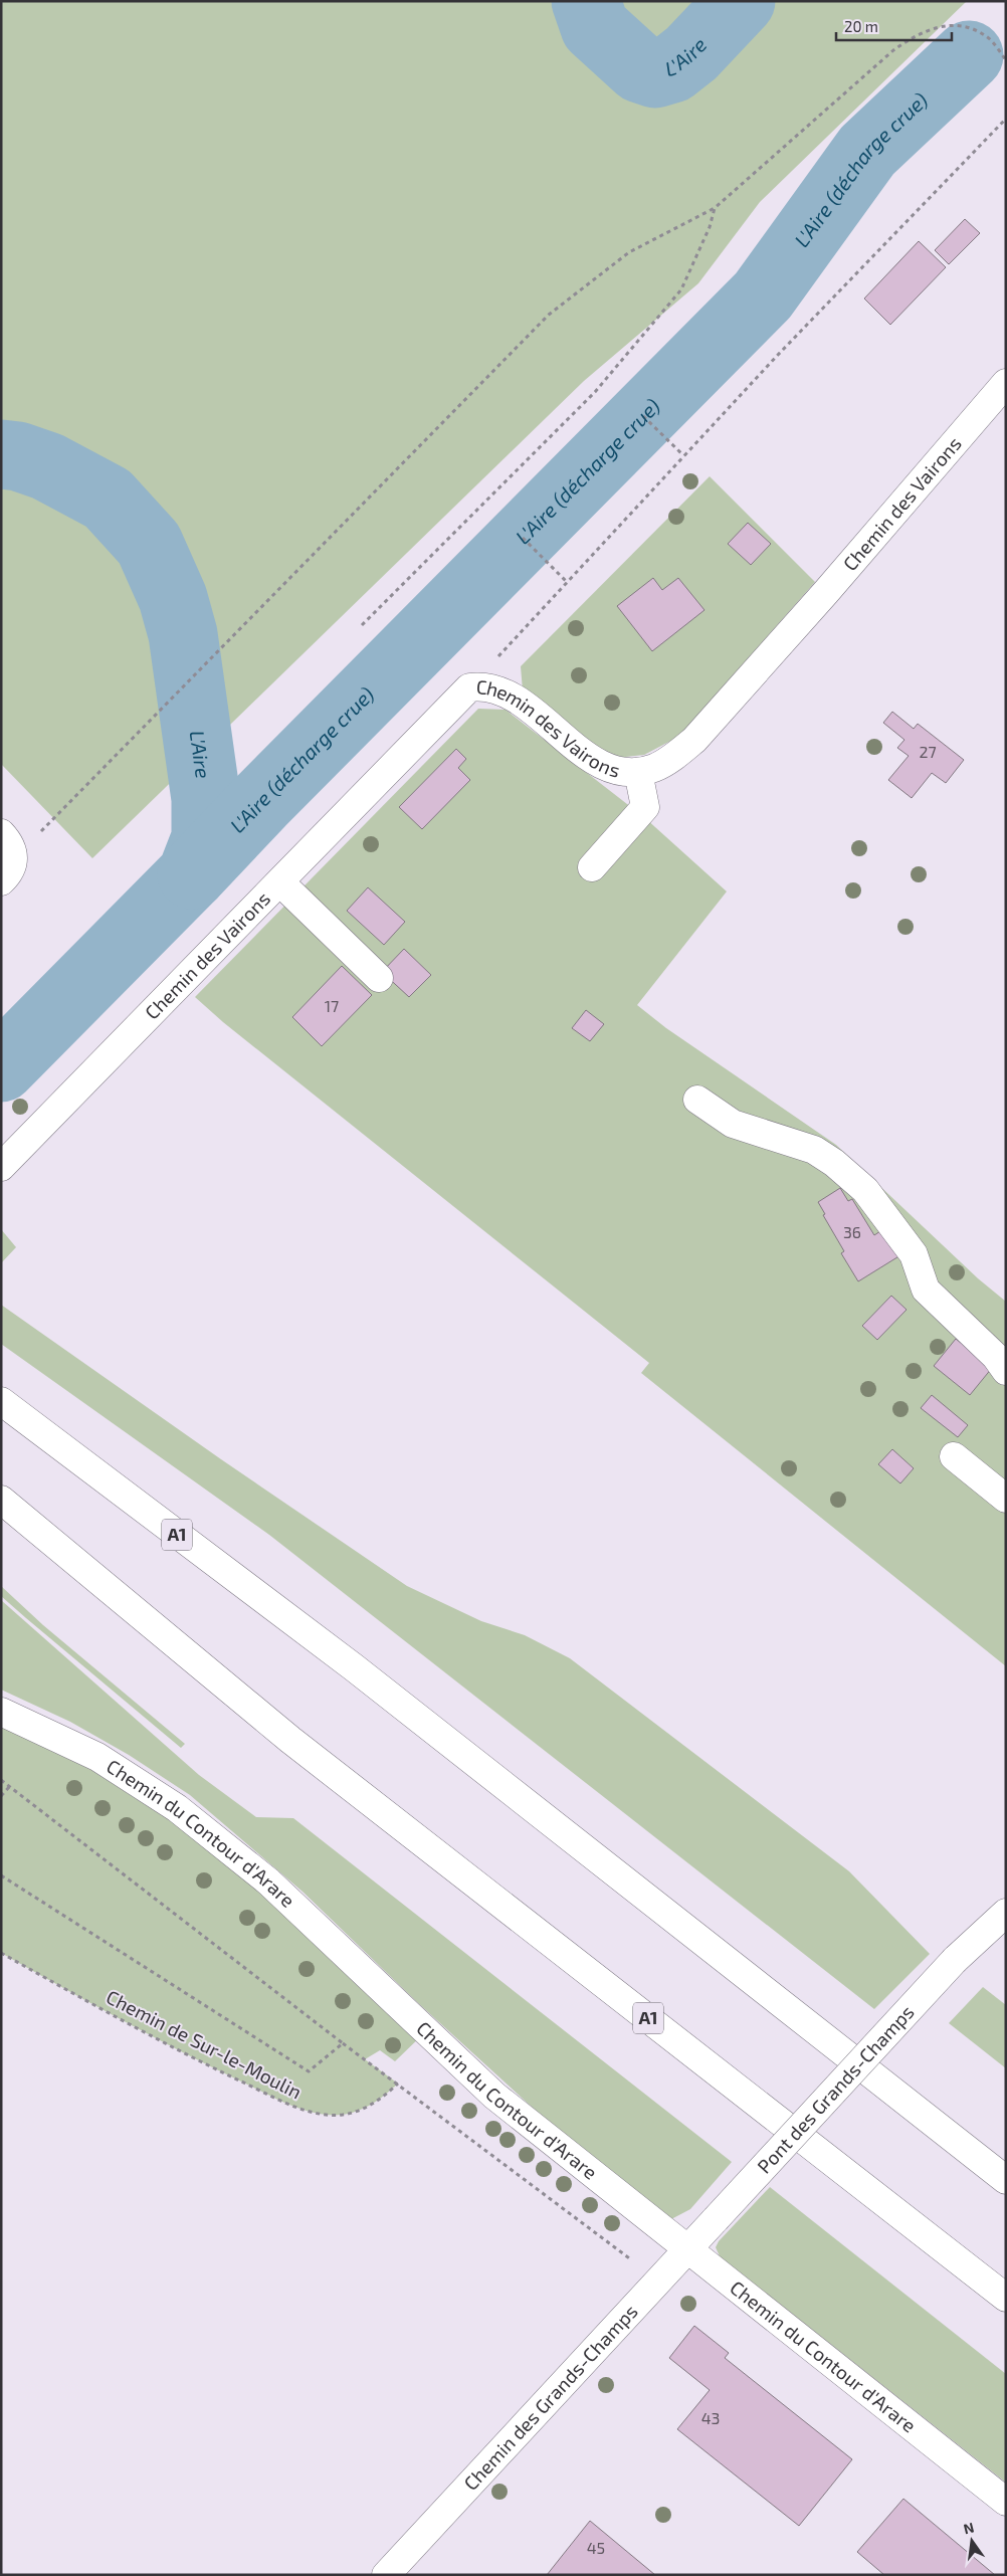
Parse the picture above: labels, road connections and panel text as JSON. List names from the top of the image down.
{
  "streets": {
    "main road": [
      "Chemin des Vairons",
      "A1",
      "Chemin du Contour d'Arare",
      "Pont des Grands-Champs",
      "Chemin des Grands-Champs"
    ],
    "path": ["Chemin de Sur-le-Moulin"]
  },
  "crossings": [
    ["Chemin du Contour d'Arare", "Chemin des Grands-Champs"],
    ["Pont des Grands-Champs", "Chemin des Grands-Champs"]
  ],
  "water": ["L'Aire", "L'Aire (décharge crue)"],
  "house_numbers": [
    "27",
    "17",
    "36",
    "43",
    "45"
  ],
  "scale_bar": "20 m",
  "north": "top"
}
